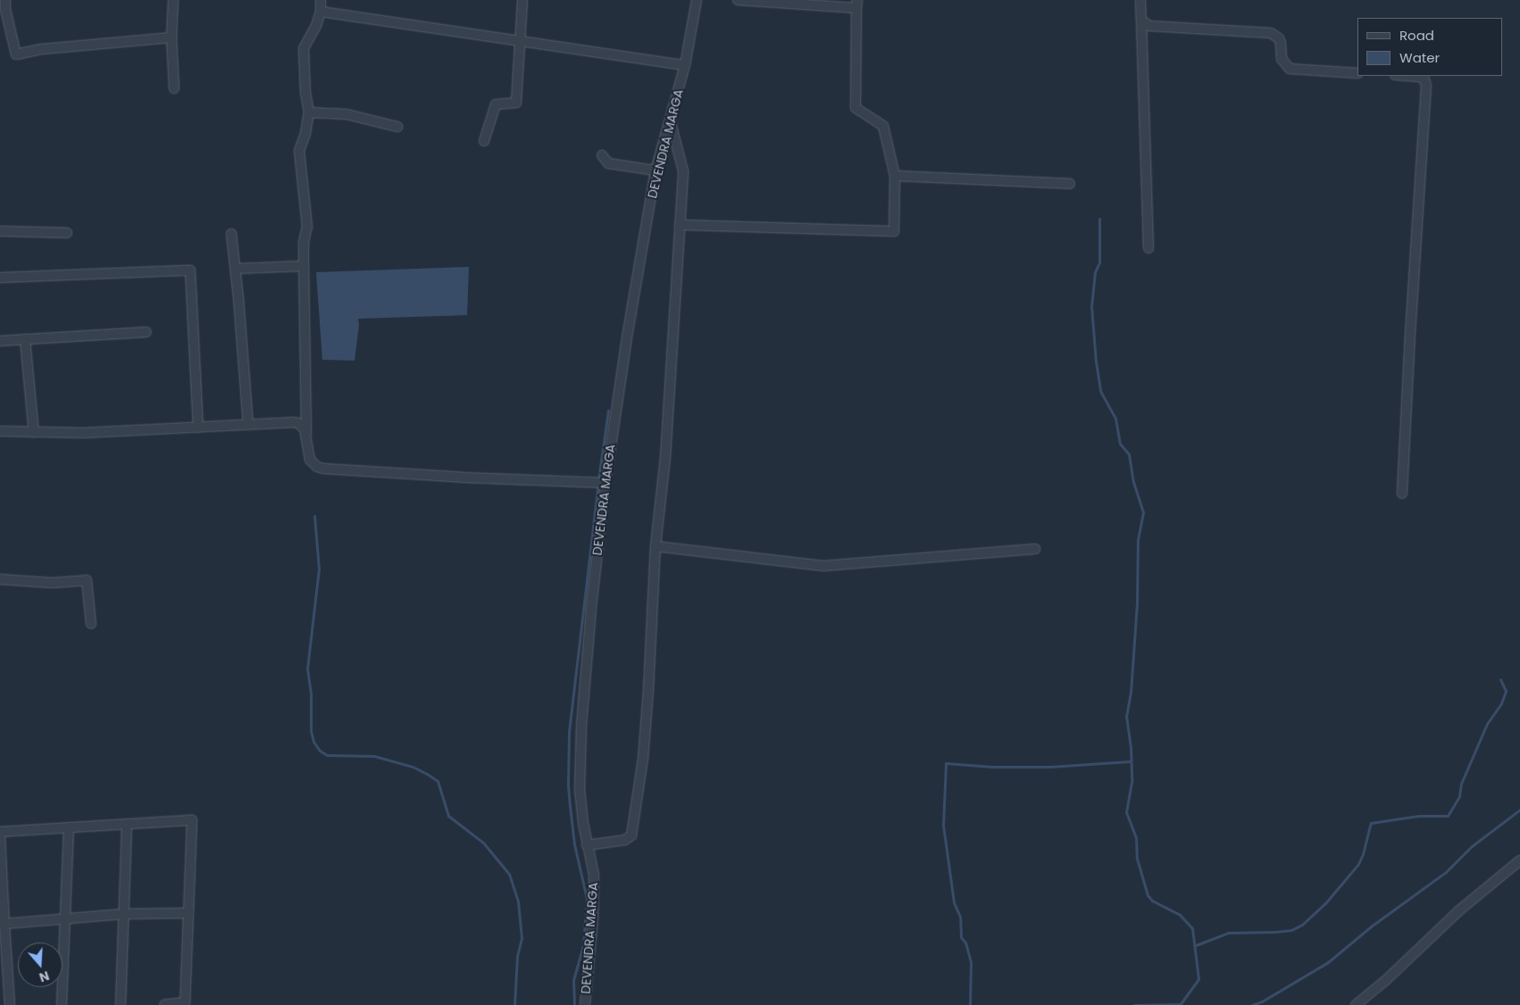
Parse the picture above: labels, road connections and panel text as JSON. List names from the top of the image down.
{
  "streets": {
    "street": ["DEVENDRA MARGA"]
  },
  "legend": ["Road", "Water"],
  "north": "bottom"
}
